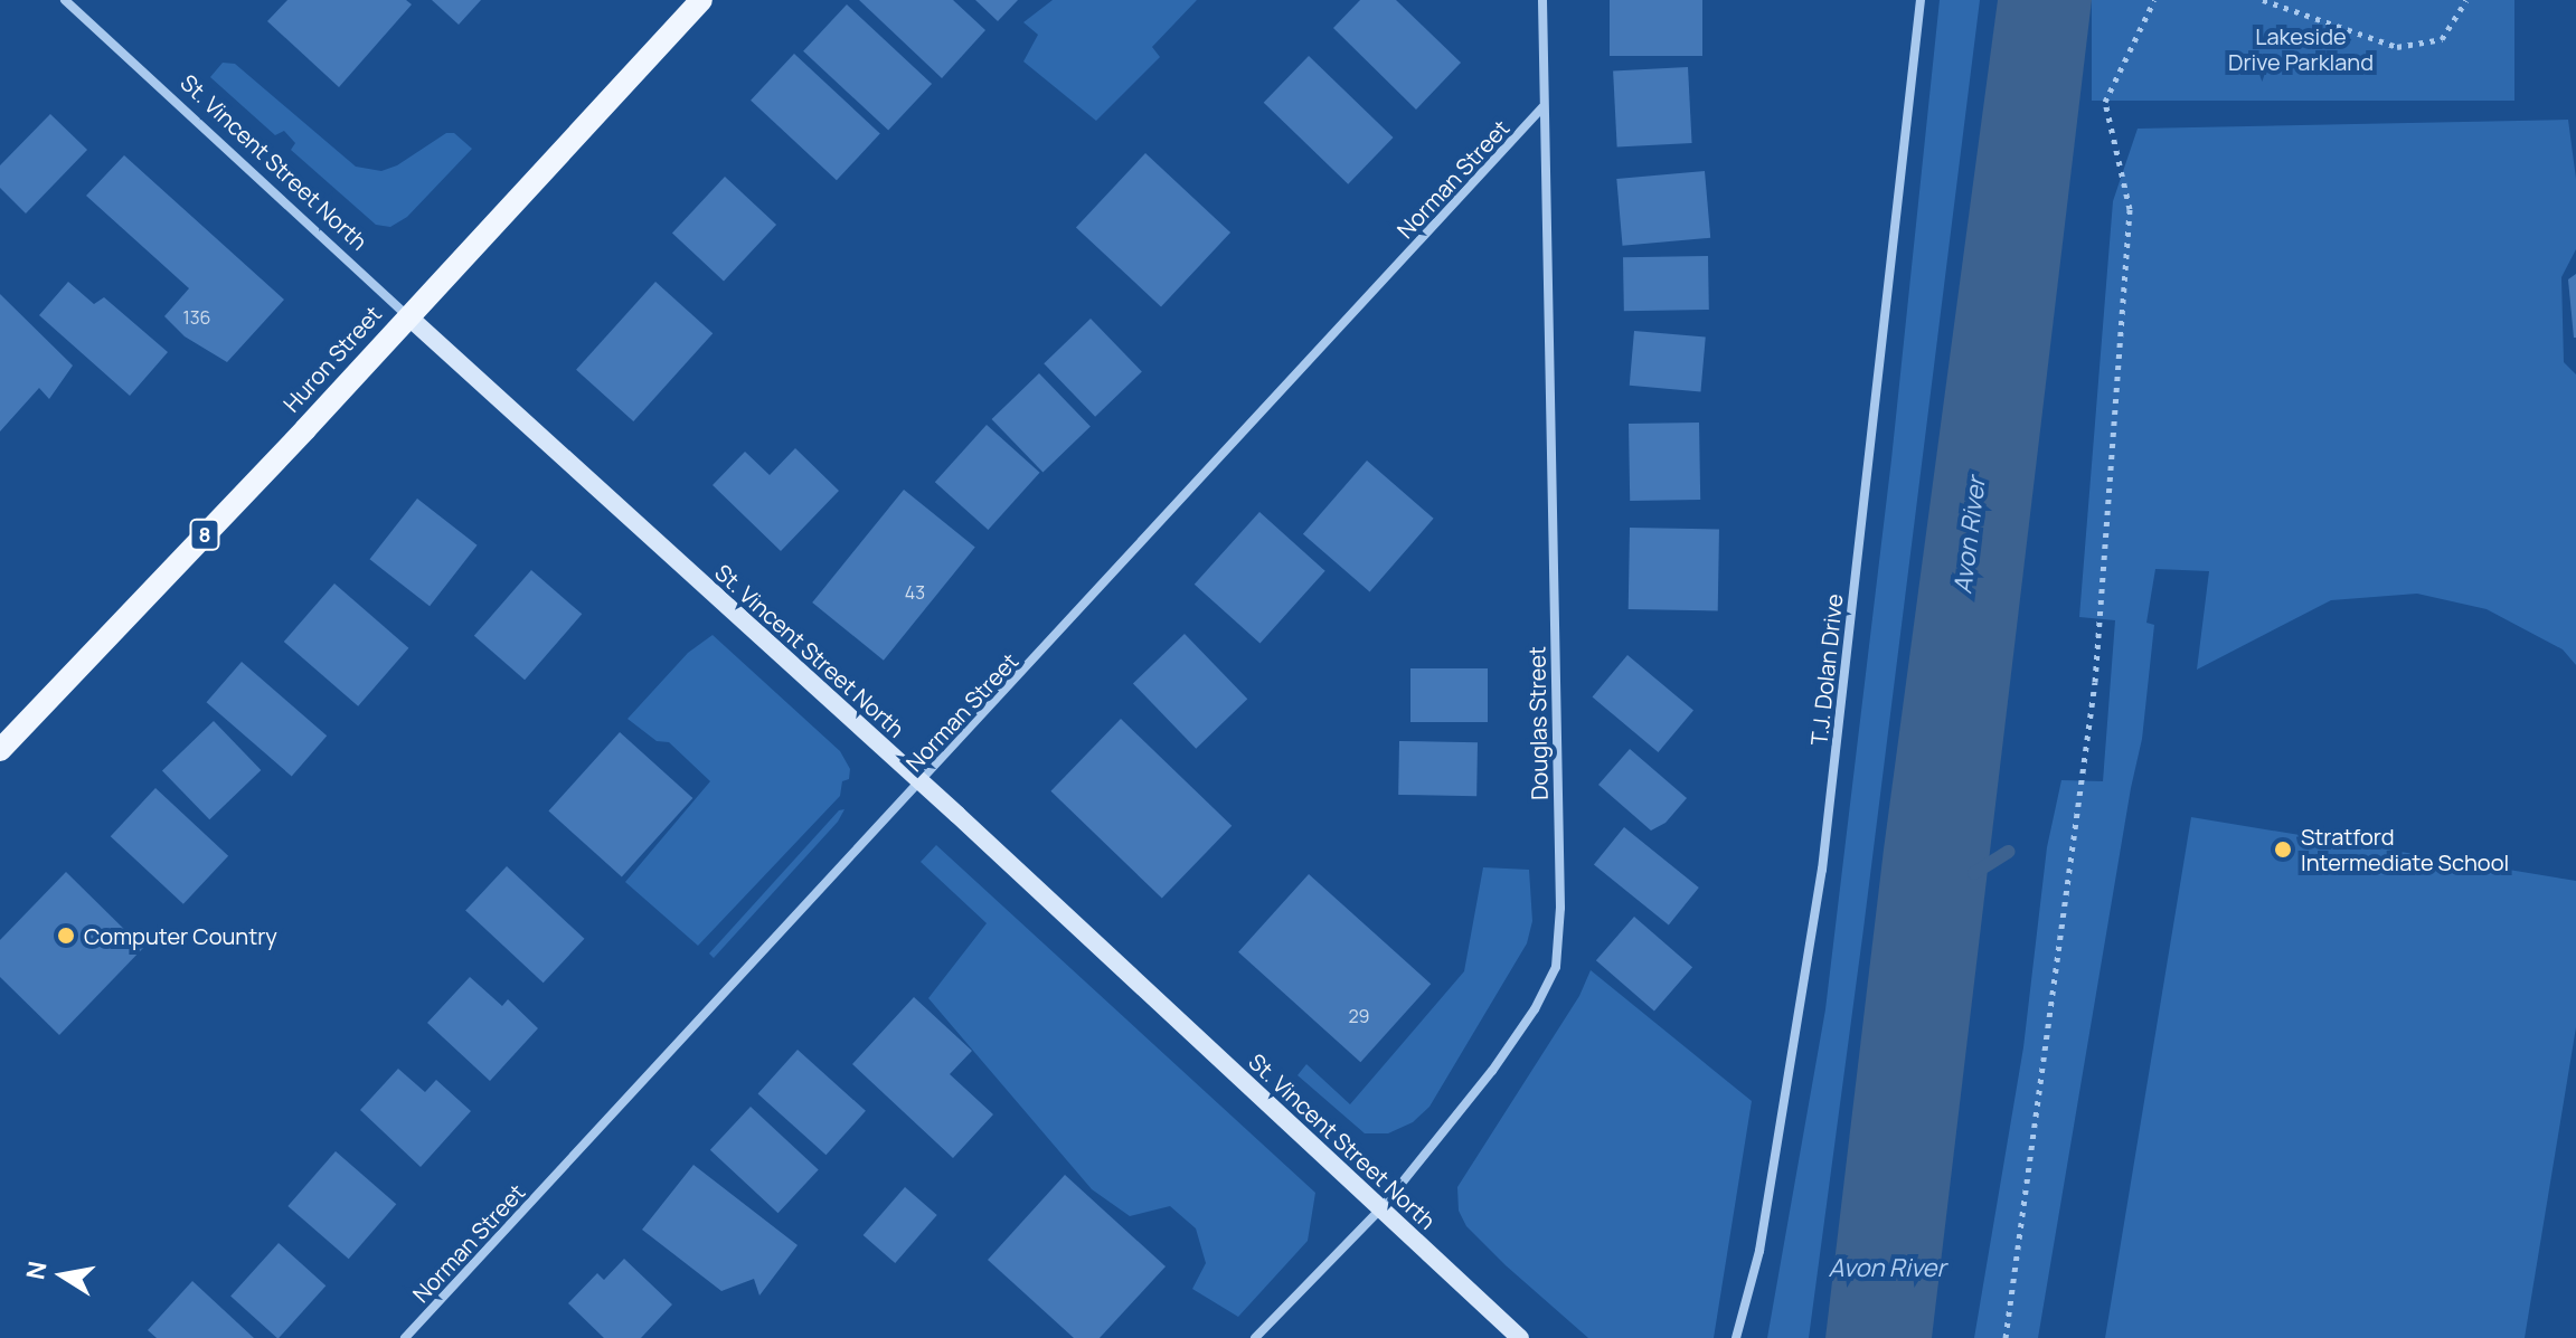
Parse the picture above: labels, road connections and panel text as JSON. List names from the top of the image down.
{
  "streets": {
    "main road": ["Huron Street", "8"],
    "street": [
      "St. Vincent Street North",
      "Norman Street",
      "T.J. Dolan Drive",
      "Douglas Street"
    ]
  },
  "crossings": [
    ["St. Vincent Street North", "Norman Street"],
    ["St. Vincent Street North", "Huron Street"],
    ["St. Vincent Street North", "Douglas Street"],
    ["Norman Street", "Douglas Street"]
  ],
  "water": ["Avon River"],
  "parks": ["Lakeside Drive Parkland"],
  "places": ["Stratford Intermediate School", "Computer Country"],
  "house_numbers": ["136", "43", "29"],
  "north": "left"
}
